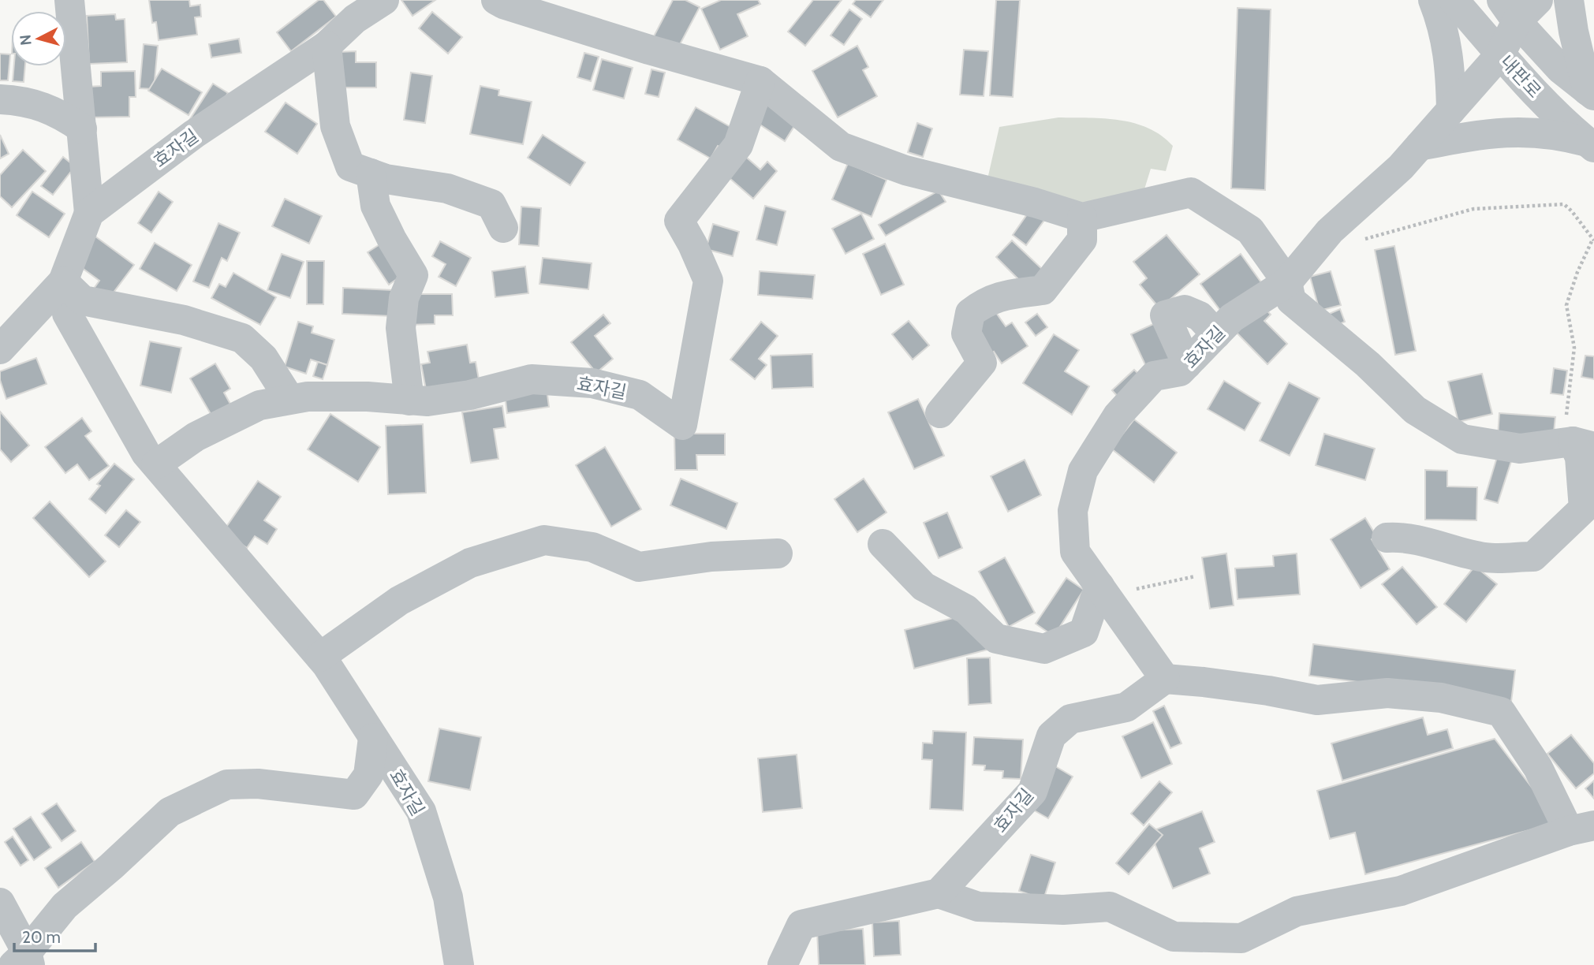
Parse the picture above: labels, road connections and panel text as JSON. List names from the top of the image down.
{
  "streets": {
    "street": ["내판로", "효자길"]
  },
  "crossings": [
    ["내판로", "효자길"]
  ],
  "scale_bar": "20 m",
  "north": "left"
}
